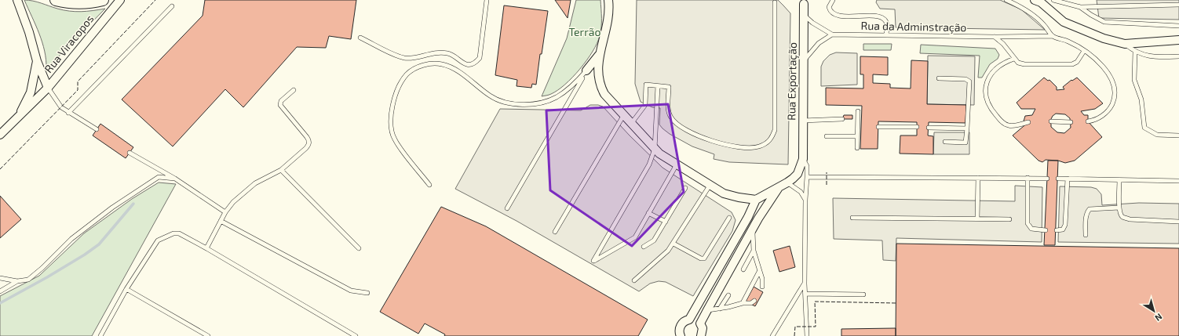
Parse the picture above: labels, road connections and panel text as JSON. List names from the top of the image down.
{
  "streets": {
    "street": ["Rua Viracopos", "Rua Exportação"],
    "lane": ["Rua da Adminstração"]
  },
  "parks": ["Terrão"],
  "north": "bottom right"
}
